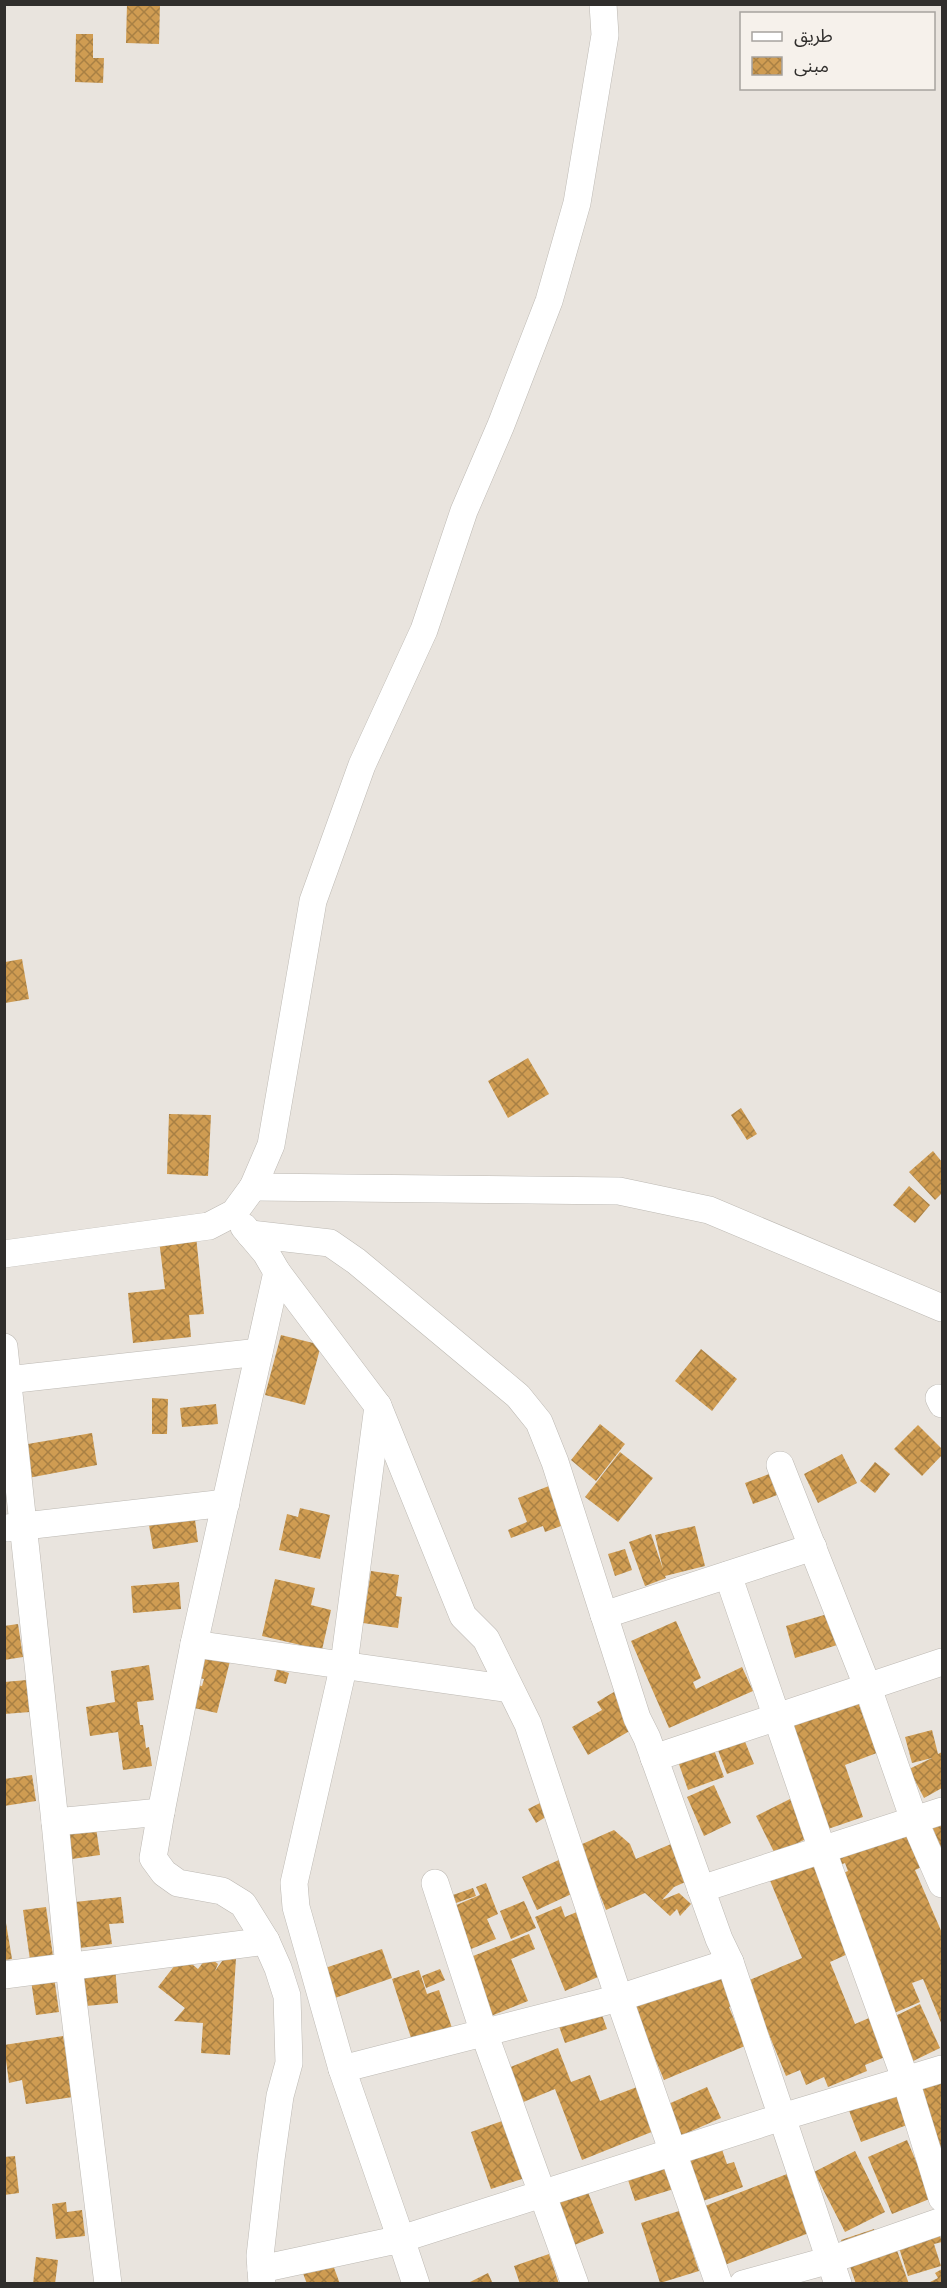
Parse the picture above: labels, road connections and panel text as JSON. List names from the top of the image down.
{
  "legend": ["طريق", "مبنى"]
}
